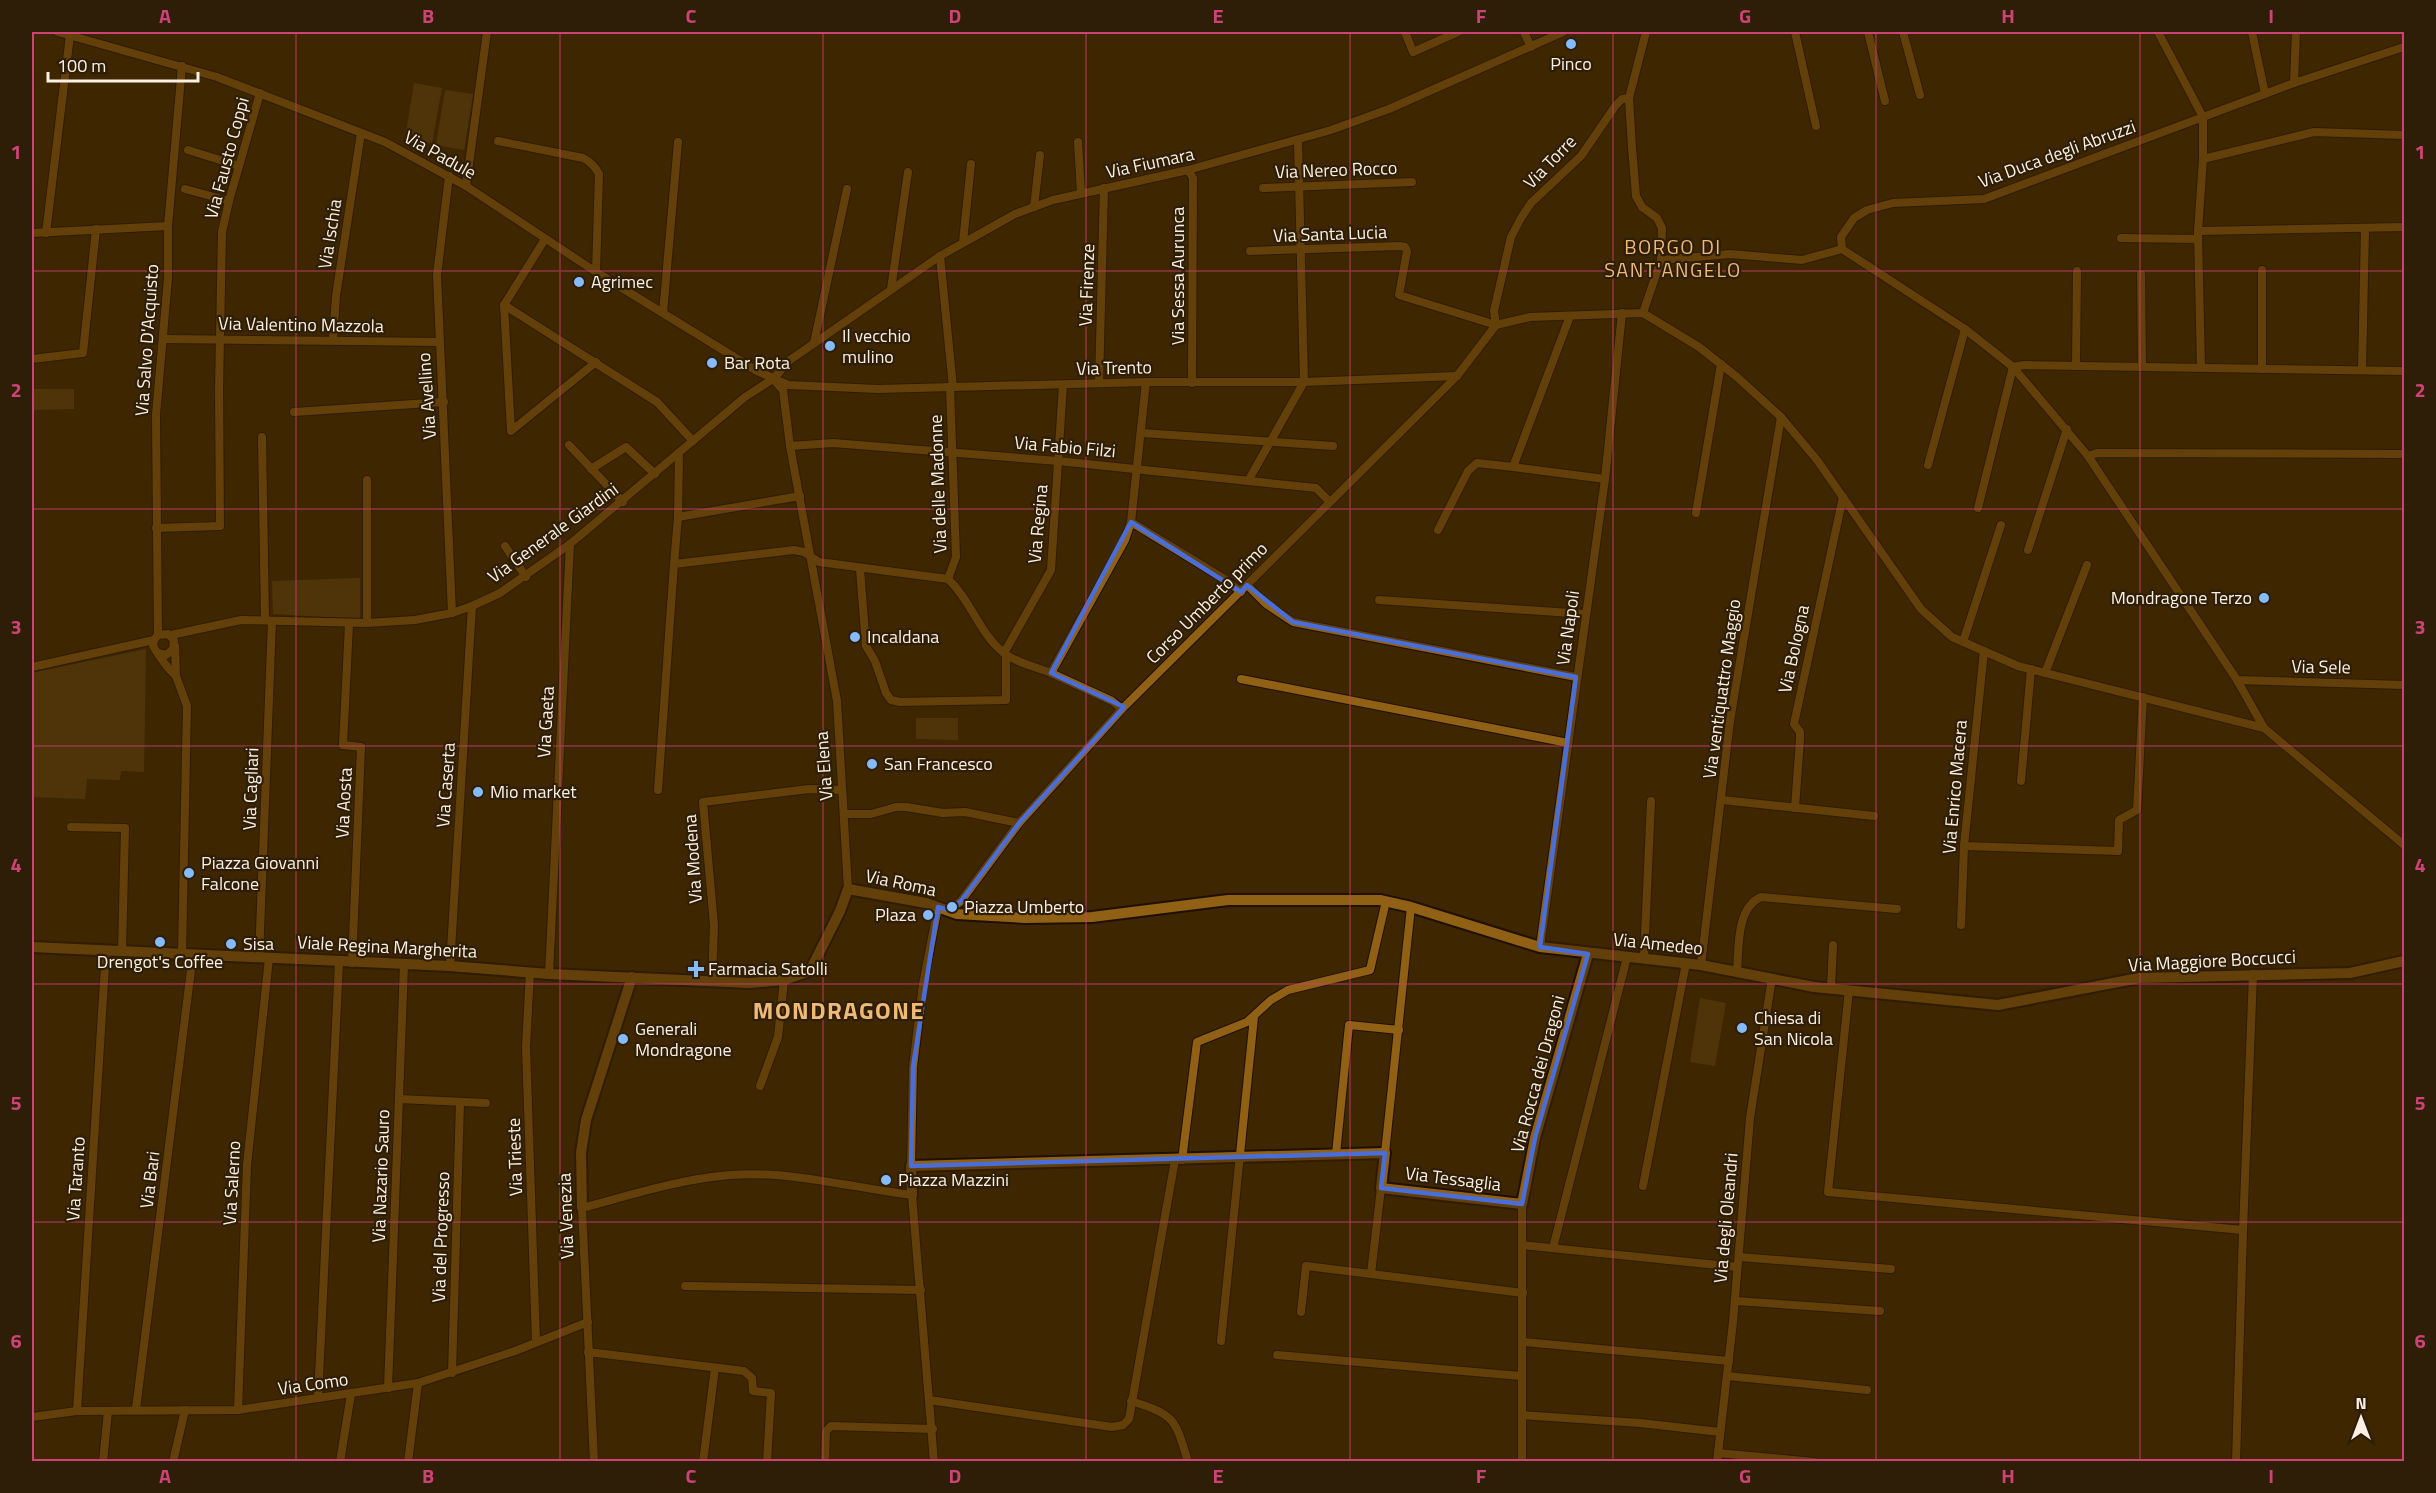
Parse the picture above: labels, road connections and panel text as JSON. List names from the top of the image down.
{
  "streets": {
    "street": [
      "Via Duca degli Abruzzi",
      "Via Padule",
      "Via Fausto Coppi",
      "Via Torre",
      "Via Fiumara",
      "Via Nereo Rocco",
      "Via Ischia",
      "Via Santa Lucia",
      "Via Sessa Aurunca",
      "Via Firenze",
      "Via Valentino Mazzola",
      "Via Salvo D'Acquisto",
      "Via Trento",
      "Via Avellino",
      "Via Fabio Filzi",
      "Via delle Madonne",
      "Via Regina",
      "Via Generale Giardini",
      "Corso Umberto primo",
      "Via Napoli",
      "Via Bologna",
      "Via Sele",
      "Via ventiquattro Maggio",
      "Via Gaeta",
      "Via Elena",
      "Via Caserta",
      "Via Enrico Macera",
      "Via Cagliari",
      "Via Aosta",
      "Via Modena",
      "Via Roma",
      "Via Amedeo",
      "Viale Regina Margherita",
      "Via Maggiore Boccucci",
      "Via Rocca dei Dragoni",
      "Via Trieste",
      "Via Nazario Sauro",
      "Via Taranto",
      "Via Tessaglia",
      "Via Bari",
      "Via Salerno",
      "Via Venezia",
      "Via degli Oleandri",
      "Via del Progresso",
      "Via Como"
    ]
  },
  "crossings": [
    ["Via Padule", "Via Fausto Coppi"],
    ["Via Padule", "Via Fiumara"],
    ["Via Padule", "Via Ischia"],
    ["Via Padule", "Via Salvo D'Acquisto"],
    ["Via Padule", "Via Trento"],
    ["Via Padule", "Via Avellino"],
    ["Via Padule", "Via Generale Giardini"],
    ["Via Padule", "Via Elena"],
    ["Via Fausto Coppi", "Via Valentino Mazzola"],
    ["Via Fausto Coppi", "Via Salvo D'Acquisto"],
    ["Via Torre", "Via Santa Lucia"],
    ["Via Torre", "Corso Umberto primo"],
    ["Via Fiumara", "Via Sessa Aurunca"],
    ["Via Fiumara", "Via Firenze"],
    ["Via Fiumara", "Via Trento"],
    ["Via Fiumara", "Via delle Madonne"],
    ["Via Fiumara", "Via Generale Giardini"],
    ["Via Fiumara", "Via Elena"],
    ["Via Ischia", "Via Valentino Mazzola"],
    ["Via Santa Lucia", "Corso Umberto primo"],
    ["Via Sessa Aurunca", "Via Trento"],
    ["Via Firenze", "Via Trento"],
    ["Via Valentino Mazzola", "Via Salvo D'Acquisto"],
    ["Via Valentino Mazzola", "Via Avellino"],
    ["Via Salvo D'Acquisto", "Via Generale Giardini"],
    ["Via Salvo D'Acquisto", "Via Bari"],
    ["Via Trento", "Via delle Madonne"],
    ["Via Trento", "Via Regina"],
    ["Via Trento", "Via Generale Giardini"],
    ["Via Trento", "Corso Umberto primo"],
    ["Via Trento", "Via Elena"],
    ["Via Avellino", "Via Generale Giardini"],
    ["Via Fabio Filzi", "Via delle Madonne"],
    ["Via Fabio Filzi", "Via Regina"],
    ["Via Fabio Filzi", "Corso Umberto primo"],
    ["Via Fabio Filzi", "Via Elena"],
    ["Via Generale Giardini", "Via Gaeta"],
    ["Via Generale Giardini", "Via Elena"],
    ["Via Generale Giardini", "Via Caserta"],
    ["Via Generale Giardini", "Via Cagliari"],
    ["Via Generale Giardini", "Via Aosta"],
    ["Corso Umberto primo", "Via Roma"],
    ["Via Napoli", "Via Amedeo"],
    ["Via ventiquattro Maggio", "Via Amedeo"],
    ["Via Gaeta", "Viale Regina Margherita"],
    ["Via Elena", "Via Modena"],
    ["Via Elena", "Via Roma"],
    ["Via Elena", "Viale Regina Margherita"],
    ["Via Elena", "Via Venezia"],
    ["Via Caserta", "Viale Regina Margherita"],
    ["Via Cagliari", "Viale Regina Margherita"],
    ["Via Cagliari", "Via Salerno"],
    ["Via Aosta", "Viale Regina Margherita"],
    ["Via Roma", "Via Amedeo"],
    ["Via Amedeo", "Via Maggiore Boccucci"],
    ["Via Amedeo", "Via Rocca dei Dragoni"],
    ["Via Amedeo", "Via degli Oleandri"],
    ["Viale Regina Margherita", "Via Trieste"],
    ["Viale Regina Margherita", "Via Nazario Sauro"],
    ["Viale Regina Margherita", "Via Taranto"],
    ["Viale Regina Margherita", "Via Bari"],
    ["Viale Regina Margherita", "Via Salerno"],
    ["Viale Regina Margherita", "Via Venezia"],
    ["Via Maggiore Boccucci", "Via degli Oleandri"],
    ["Via Rocca dei Dragoni", "Via Tessaglia"],
    ["Via Trieste", "Via Como"],
    ["Via Nazario Sauro", "Via Como"],
    ["Via Taranto", "Via Como"],
    ["Via Bari", "Via Como"],
    ["Via Salerno", "Via Como"],
    ["Via Venezia", "Via Como"],
    ["Via del Progresso", "Via Como"]
  ],
  "districts": ["BORGO DI SANT'ANGELO", "MONDRAGONE"],
  "places": {
    "other": [
      "Pinco",
      "Agrimec",
      "Il vecchio mulino",
      "Bar Rota",
      "Mondragone Terzo",
      "Incaldana",
      "San Francesco",
      "Mio market",
      "Piazza Giovanni Falcone",
      "Piazza Umberto",
      "Plaza",
      "Drengot's Coffee",
      "Sisa",
      "Chiesa di San Nicola",
      "Generali Mondragone",
      "Piazza Mazzini"
    ],
    "health": ["Farmacia Satolli"]
  },
  "scale_bar": "100 m",
  "north": "top",
  "grid": {
    "columns": [
      "A",
      "B",
      "C",
      "D",
      "E",
      "F",
      "G",
      "H",
      "I"
    ],
    "rows": [
      "1",
      "2",
      "3",
      "4",
      "5",
      "6"
    ]
  }
}
